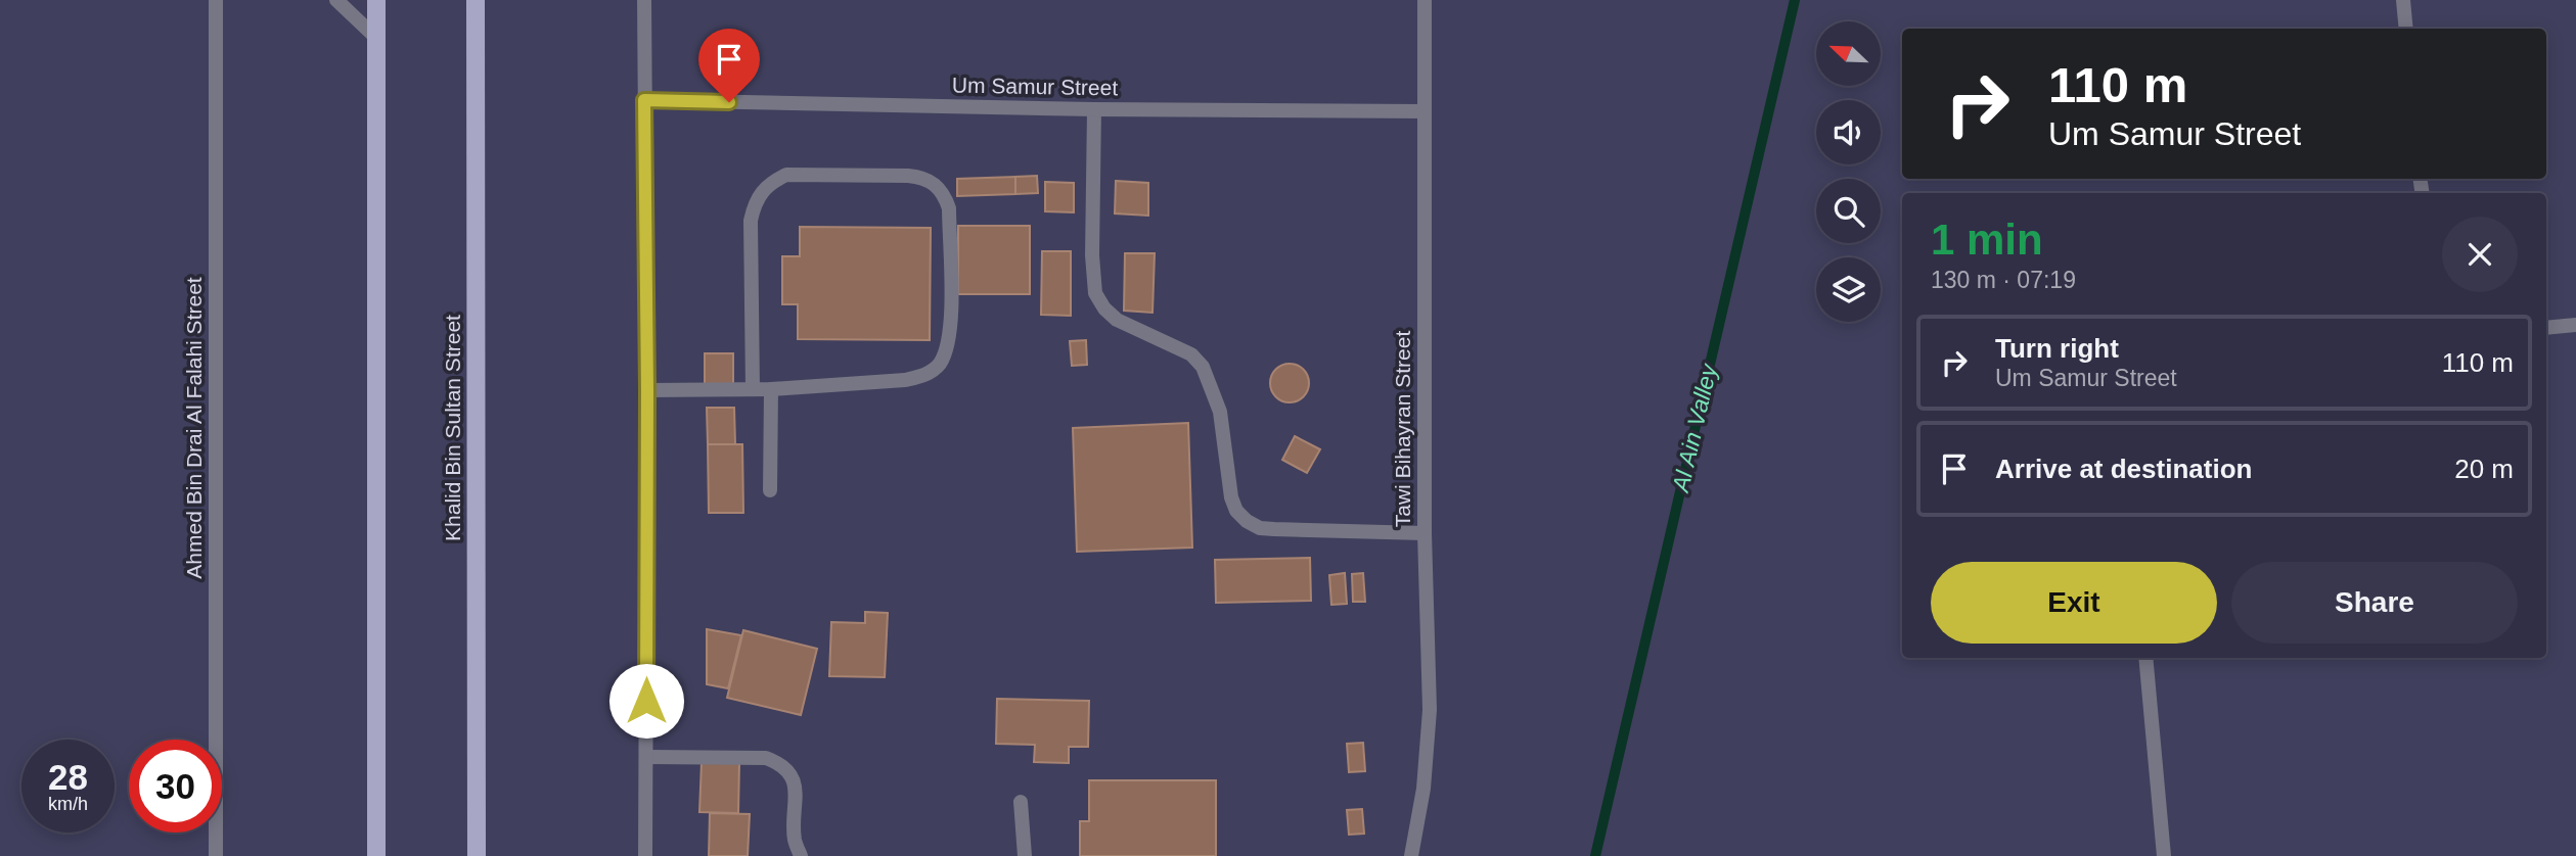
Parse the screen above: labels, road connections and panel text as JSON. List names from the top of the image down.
{
  "streets": {
    "main road": ["Khalid Bin Sultan Street"],
    "street": ["Um Samur Street", "Ahmed Bin Drai Al Falahi Street", "Tawi Bihayran Street"]
  },
  "crossings": [
    ["Um Samur Street", "Tawi Bihayran Street"]
  ],
  "water": ["Al Ain Valley"],
  "north": "top left",
  "page": {
    "turn": ["110 m", "Um Samur Street"],
    "heading": ["1 min", "130 m · 07:19"],
    "list": [
      {
        "name": "Turn right",
        "note": "Um Samur Street",
        "value": "110 m"
      },
      {
        "name": "Arrive at destination",
        "value": "20 m"
      }
    ],
    "buttons": ["Exit", "Share"],
    "speed": "28 km/h",
    "limit": "30"
  }
}
